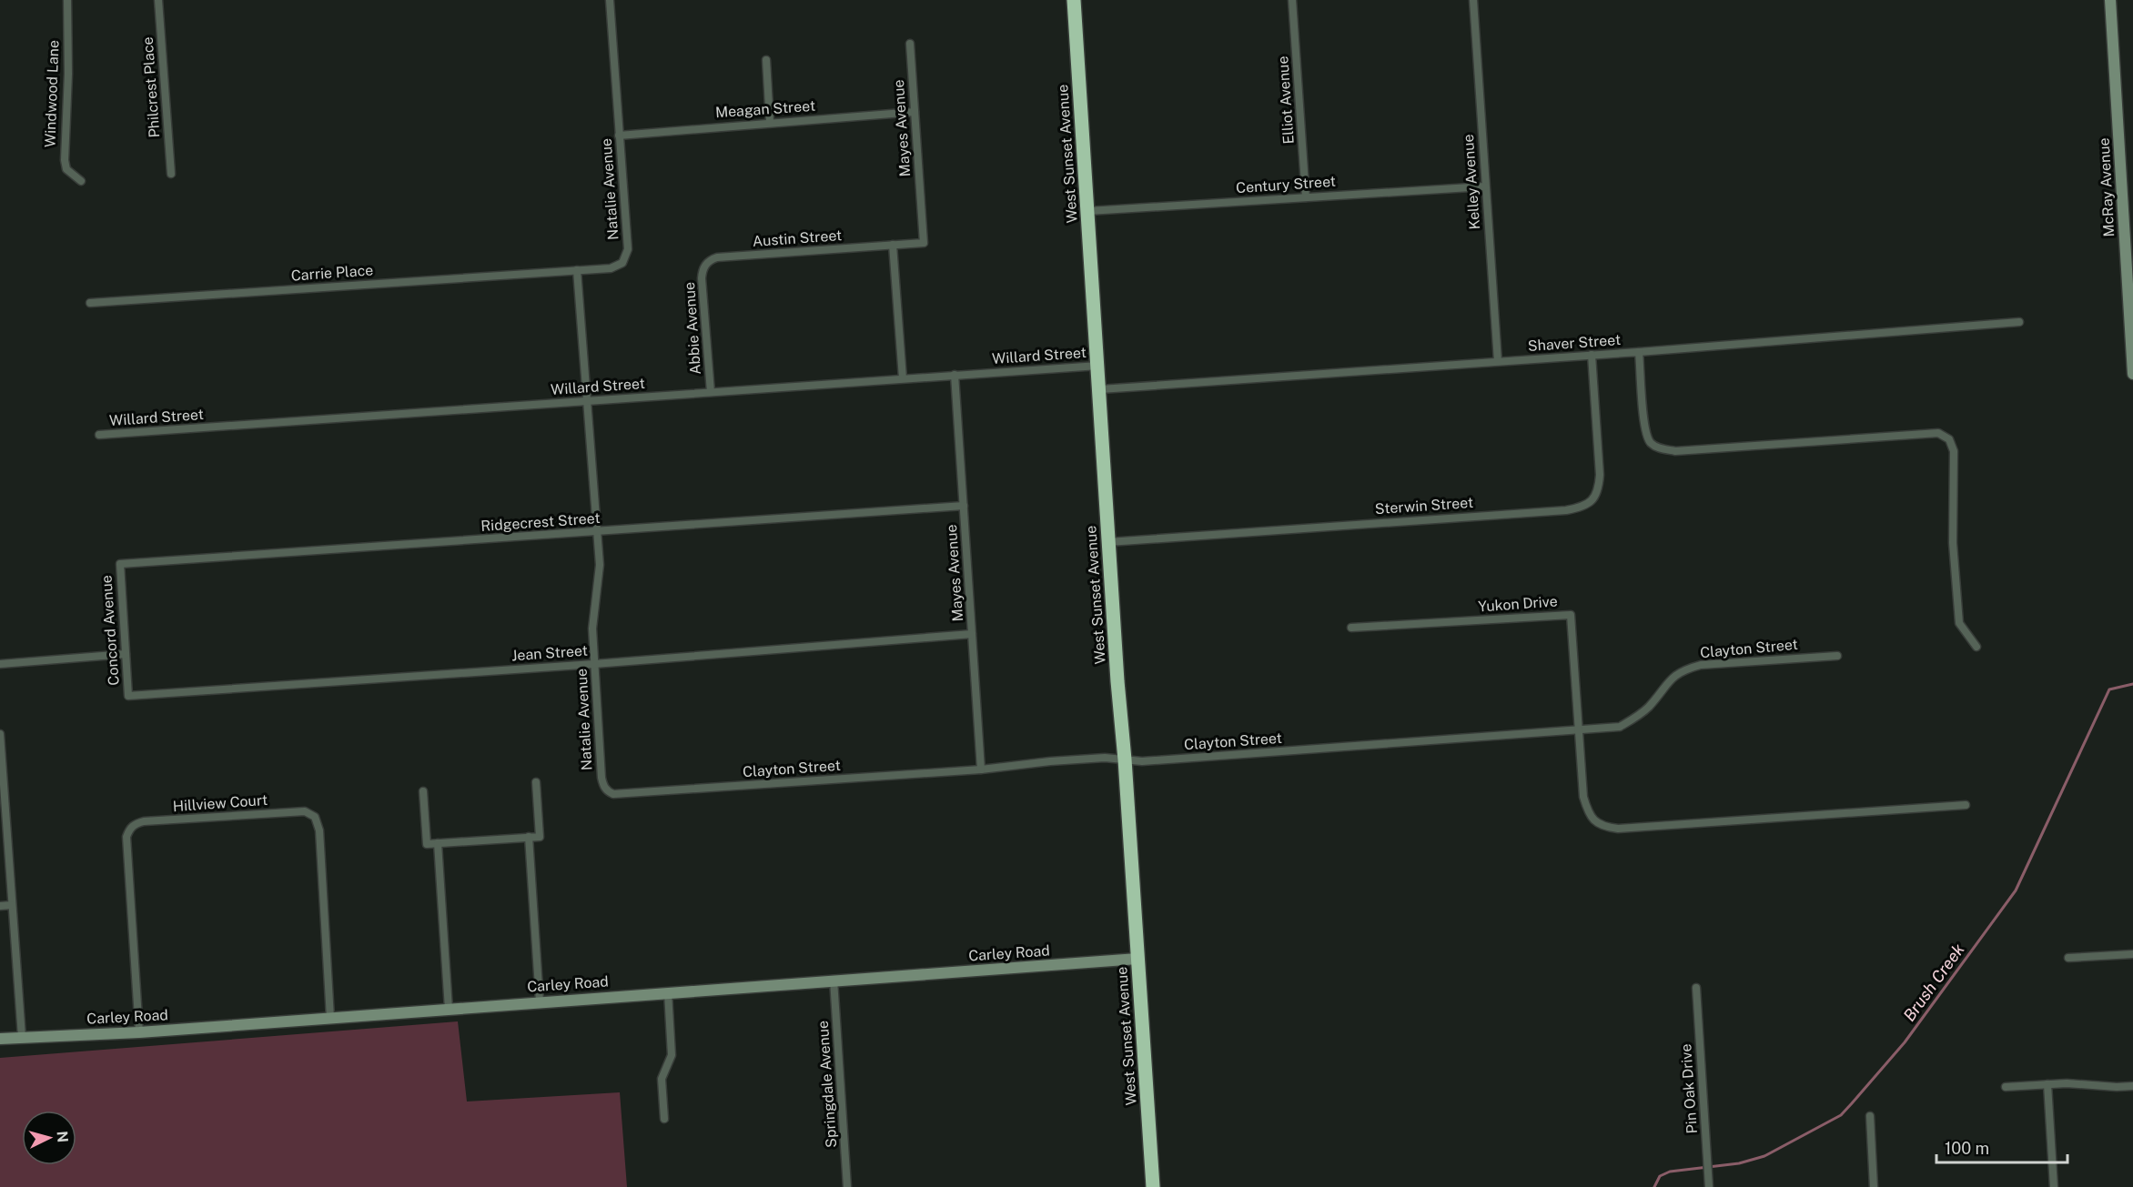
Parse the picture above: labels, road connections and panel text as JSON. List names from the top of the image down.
{
  "streets": {
    "highway": ["West Sunset Avenue"],
    "street": [
      "Philcrest Place",
      "Windwood Lane",
      "Elliot Avenue",
      "Meagan Street",
      "Mayes Avenue",
      "Kelley Avenue",
      "Century Street",
      "McRay Avenue",
      "Natalie Avenue",
      "Austin Street",
      "Carrie Place",
      "Abbie Avenue",
      "Shaver Street",
      "Willard Street",
      "Sterwin Street",
      "Ridgecrest Street",
      "Yukon Drive",
      "Concord Avenue",
      "Clayton Street",
      "Jean Street",
      "Hillview Court",
      "Carley Road",
      "Springdale Avenue",
      "Pin Oak Drive"
    ]
  },
  "crossings": [
    ["Elliot Avenue", "Century Street"],
    ["Meagan Street", "Mayes Avenue"],
    ["Meagan Street", "Natalie Avenue"],
    ["Mayes Avenue", "Austin Street"],
    ["Mayes Avenue", "Willard Street"],
    ["Mayes Avenue", "Ridgecrest Street"],
    ["Mayes Avenue", "Clayton Street"],
    ["Mayes Avenue", "Jean Street"],
    ["West Sunset Avenue", "Century Street"],
    ["West Sunset Avenue", "Shaver Street"],
    ["West Sunset Avenue", "Willard Street"],
    ["West Sunset Avenue", "Sterwin Street"],
    ["West Sunset Avenue", "Clayton Street"],
    ["West Sunset Avenue", "Carley Road"],
    ["Kelley Avenue", "Century Street"],
    ["Kelley Avenue", "Shaver Street"],
    ["Natalie Avenue", "Carrie Place"],
    ["Natalie Avenue", "Willard Street"],
    ["Natalie Avenue", "Ridgecrest Street"],
    ["Natalie Avenue", "Clayton Street"],
    ["Natalie Avenue", "Jean Street"],
    ["Austin Street", "Abbie Avenue"],
    ["Abbie Avenue", "Willard Street"],
    ["Shaver Street", "Sterwin Street"],
    ["Ridgecrest Street", "Concord Avenue"],
    ["Yukon Drive", "Clayton Street"],
    ["Concord Avenue", "Jean Street"],
    ["Hillview Court", "Carley Road"],
    ["Carley Road", "Springdale Avenue"]
  ],
  "water": ["Brush Creek"],
  "scale_bar": "100 m",
  "north": "right"
}
